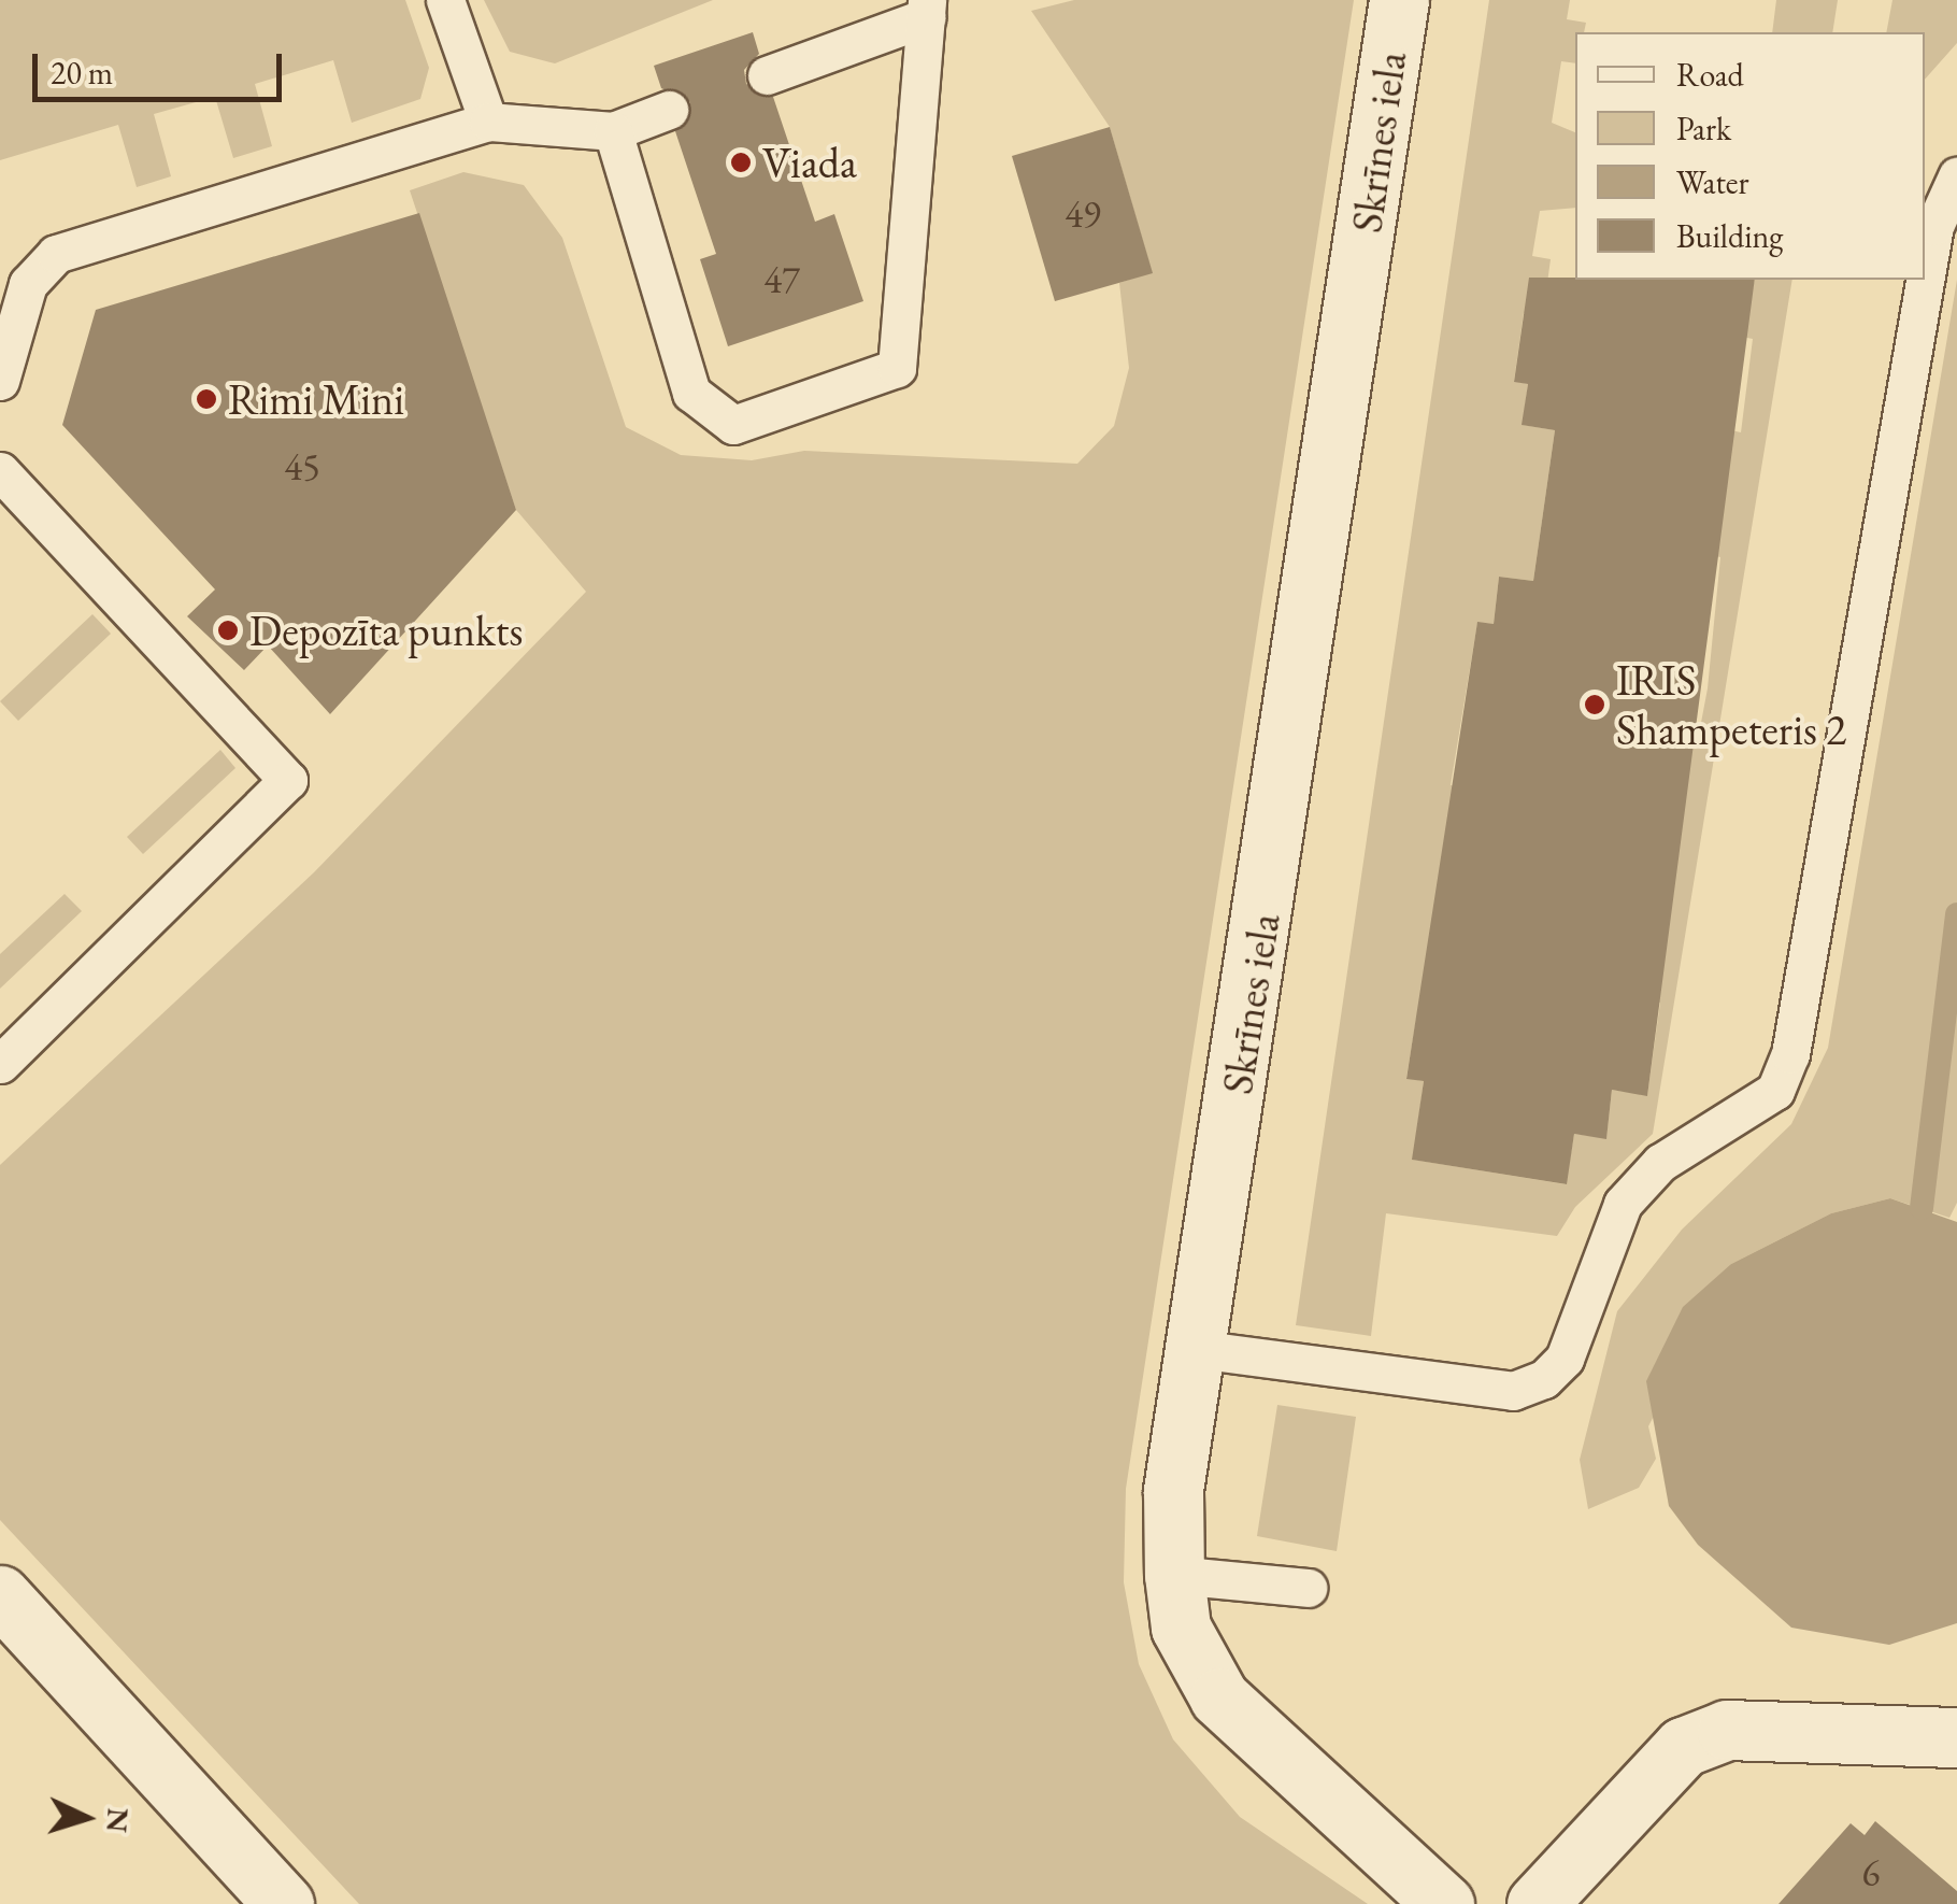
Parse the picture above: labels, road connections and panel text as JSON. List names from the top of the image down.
{
  "streets": {
    "street": ["Skrīnes iela"]
  },
  "places": [
    "Viada",
    "Rimi Mini",
    "Depozīta punkts",
    "IRIS Shampeteris 2"
  ],
  "house_numbers": [
    "49",
    "47",
    "45",
    "6"
  ],
  "legend": [
    "Road",
    "Park",
    "Water",
    "Building"
  ],
  "scale_bar": "20 m",
  "north": "right"
}
